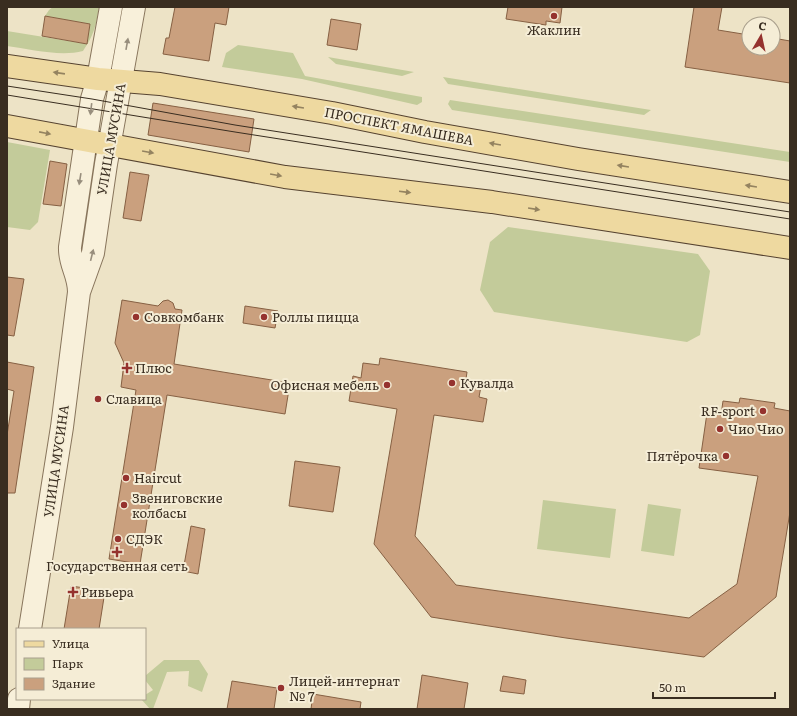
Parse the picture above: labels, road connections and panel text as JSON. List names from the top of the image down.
{
  "streets": {
    "main road": ["ПРОСПЕКТ ЯМАШЕВА"],
    "street": ["УЛИЦА МУСИНА"]
  },
  "crossings": [
    ["ПРОСПЕКТ ЯМАШЕВА", "УЛИЦА МУСИНА"]
  ],
  "places": {
    "other": [
      "Жаклин",
      "Совкомбанк",
      "Роллы пицца",
      "Кувалда",
      "Офисная мебель",
      "Славица",
      "RF-sport",
      "Чио Чио",
      "Пятёрочка",
      "Haircut",
      "Звениговские колбасы",
      "СДЭК",
      "Лицей-интернат № 7"
    ],
    "health": ["Плюс", "Государственная сеть", "Ривьера"]
  },
  "legend": ["Улица", "Парк", "Здание"],
  "scale_bar": "50 m",
  "north": "top"
}
